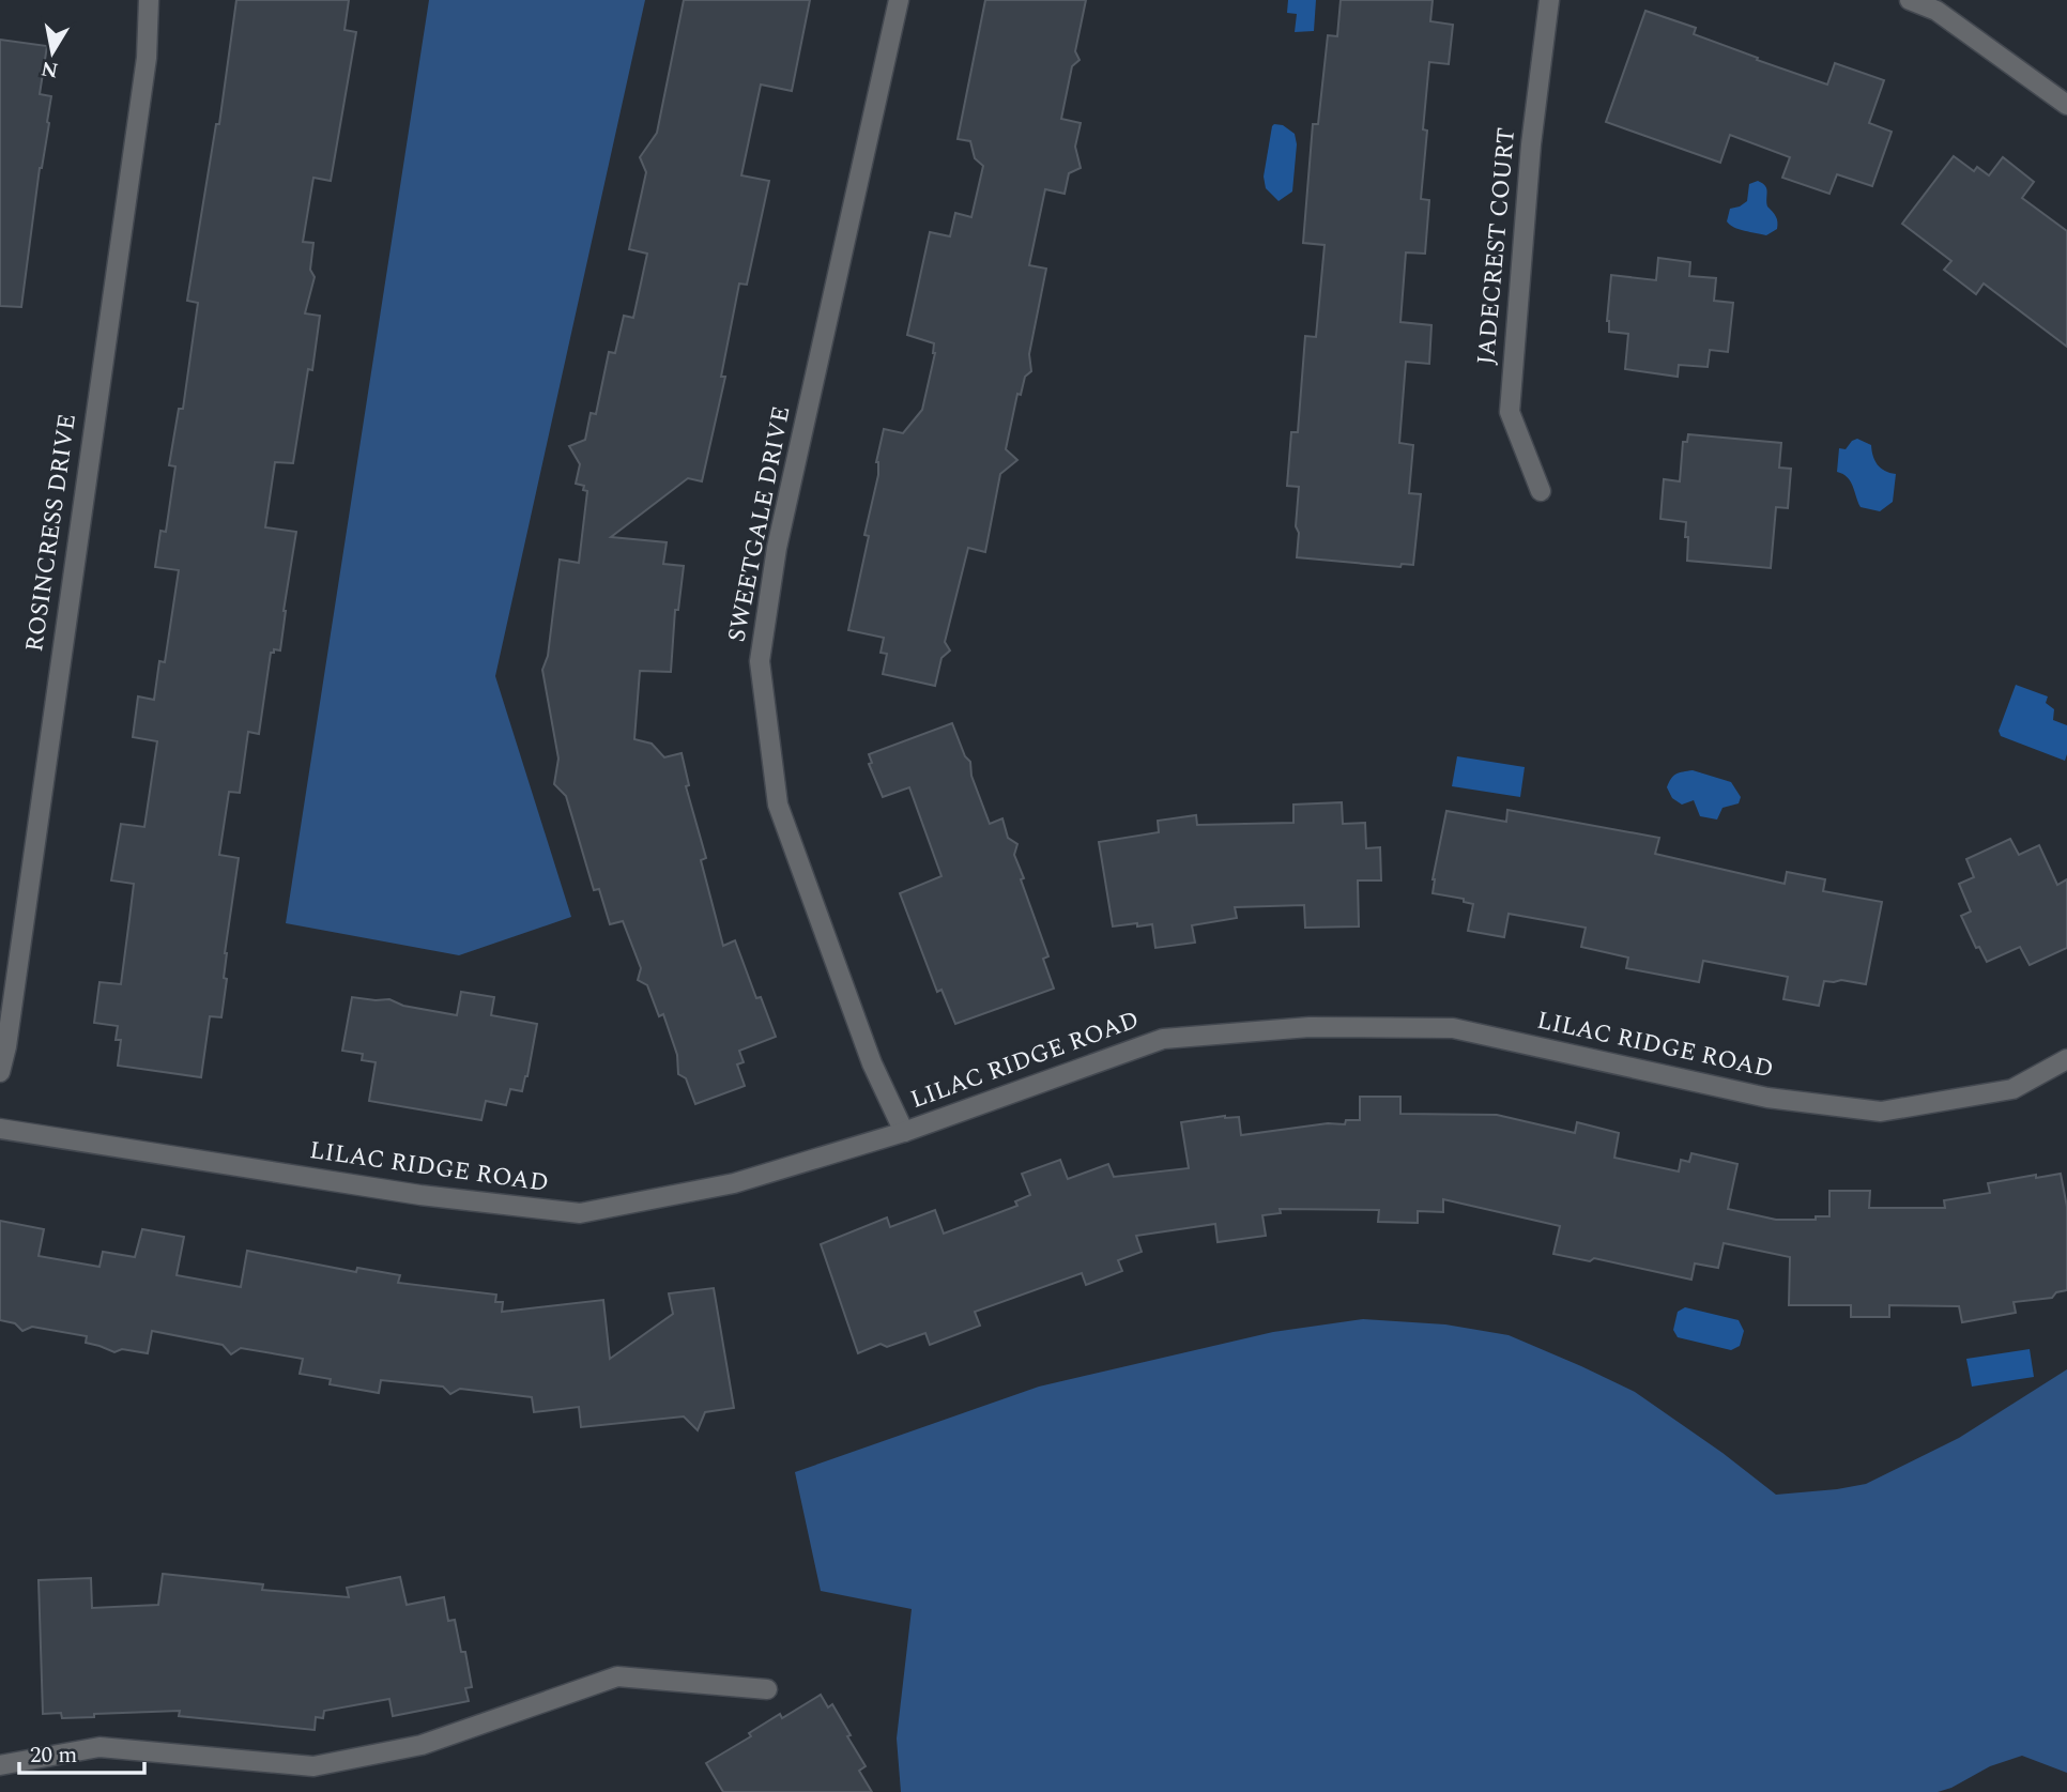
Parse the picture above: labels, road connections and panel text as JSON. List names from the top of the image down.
{
  "streets": {
    "street": [
      "JADECREST COURT",
      "SWEETGALE DRIVE",
      "ROSINCRESS DRIVE",
      "LILAC RIDGE ROAD"
    ]
  },
  "crossings": [
    ["SWEETGALE DRIVE", "LILAC RIDGE ROAD"]
  ],
  "scale_bar": "20 m",
  "north": "bottom"
}
